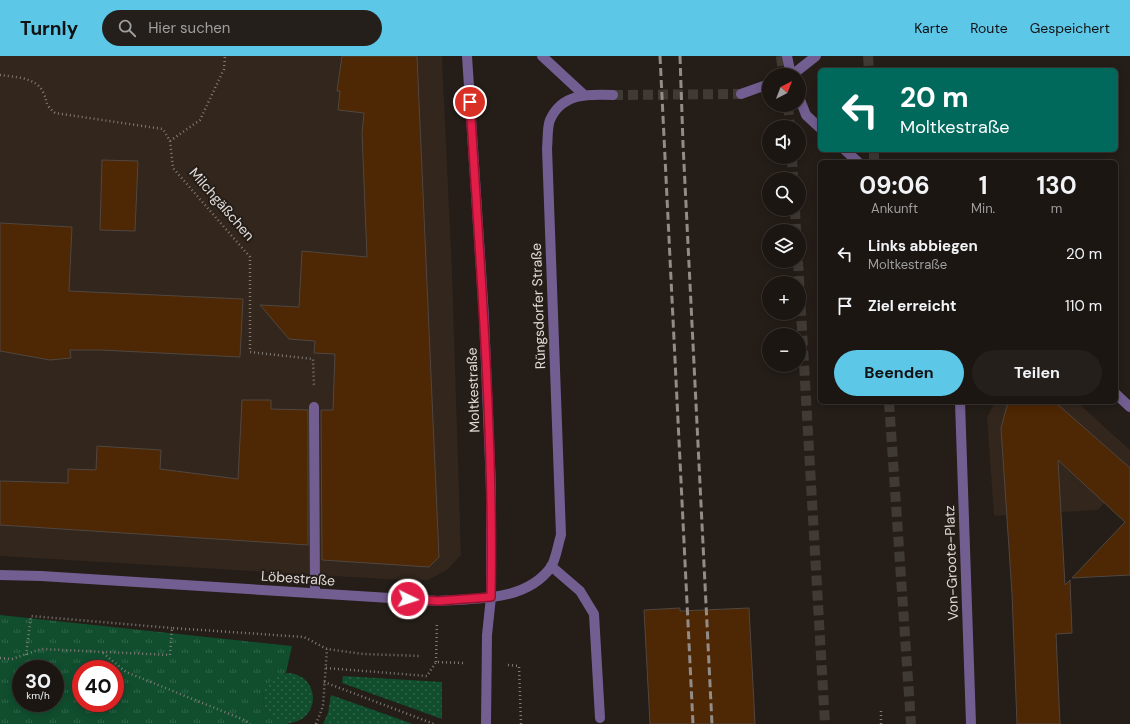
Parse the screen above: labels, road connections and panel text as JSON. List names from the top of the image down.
{
  "streets": {
    "street": [
      "Rüngsdorfer Straße",
      "Moltkestraße",
      "Von-Groote-Platz",
      "Löbestraße"
    ],
    "path": ["Milchgäßchen"]
  },
  "crossings": [
    ["Rüngsdorfer Straße", "Löbestraße"],
    ["Moltkestraße", "Löbestraße"]
  ],
  "north": "top right",
  "page": {
    "header": "Turnly",
    "search": "Hier suchen",
    "nav": ["Karte", "Route", "Gespeichert"],
    "map_buttons": ["+", "−"],
    "turn": ["20 m", "Moltkestraße"],
    "eta": [
      "09:06",
      "Ankunft",
      "1",
      "Min.",
      "130",
      "m"
    ],
    "list": [
      {
        "name": "Links abbiegen",
        "note": "Moltkestraße",
        "value": "20 m"
      },
      {
        "name": "Ziel erreicht",
        "value": "110 m"
      }
    ],
    "buttons": ["Beenden", "Teilen"],
    "speed": "30 km/h",
    "limit": "40"
  }
}
